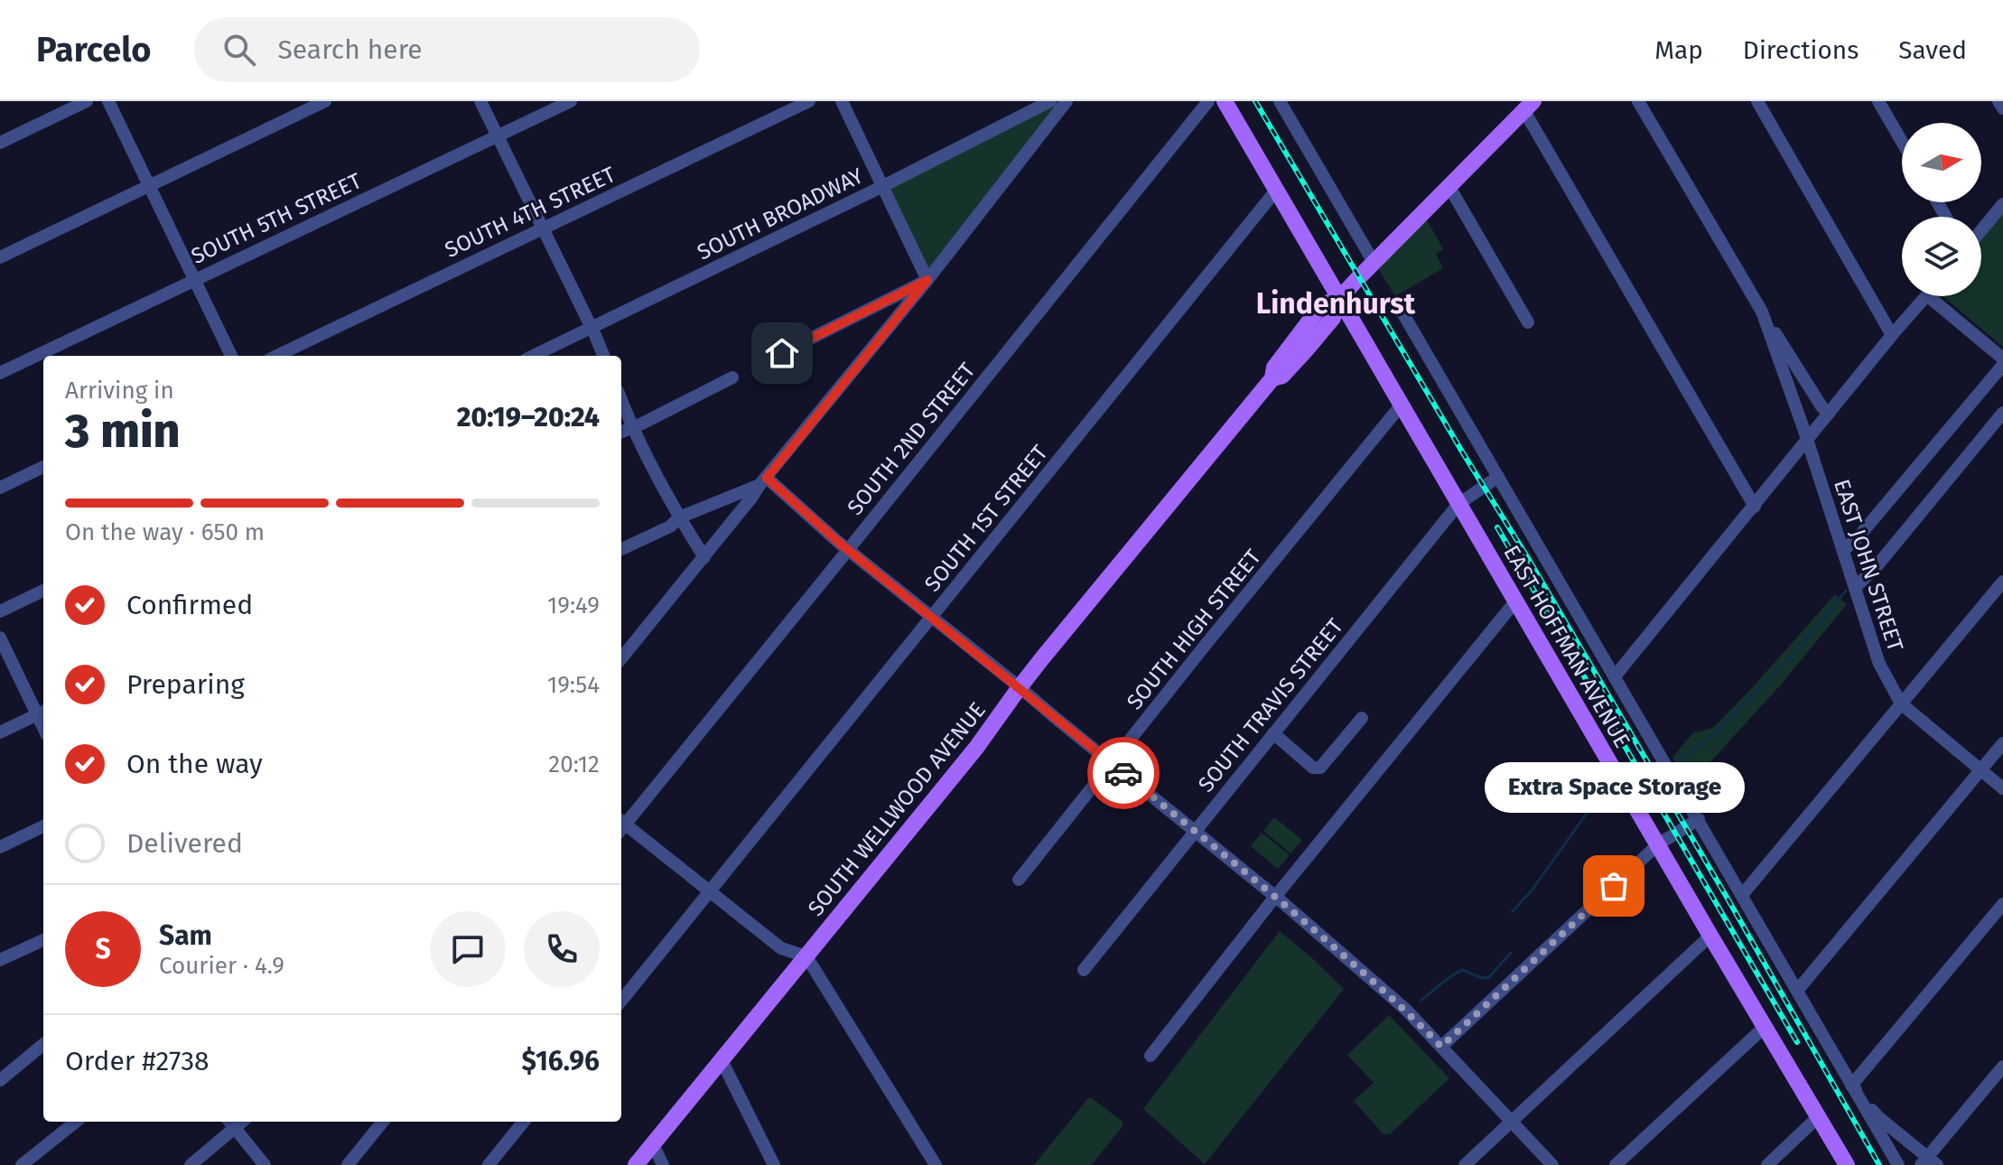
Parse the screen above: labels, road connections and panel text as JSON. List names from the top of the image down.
{
  "streets": {
    "main road": ["EAST HOFFMAN AVENUE", "SOUTH WELLWOOD AVENUE"],
    "street": [
      "SOUTH 4TH STREET",
      "SOUTH BROADWAY",
      "SOUTH 5TH STREET",
      "SOUTH 2ND STREET",
      "SOUTH 1ST STREET",
      "EAST JOHN STREET",
      "SOUTH HIGH STREET",
      "SOUTH TRAVIS STREET"
    ]
  },
  "crossings": [
    ["SOUTH 1ST STREET", "EAST HOFFMAN AVENUE"],
    ["SOUTH HIGH STREET", "EAST HOFFMAN AVENUE"],
    ["EAST HOFFMAN AVENUE", "SOUTH TRAVIS STREET"],
    ["EAST HOFFMAN AVENUE", "SOUTH WELLWOOD AVENUE"]
  ],
  "districts": ["Lindenhurst"],
  "places": ["Extra Space Storage"],
  "north": "right",
  "page": {
    "header": "Parcelo",
    "search": "Search here",
    "nav": ["Map", "Directions", "Saved"],
    "heading": ["3 min", "Arriving in", "20:19–20:24"],
    "panel": [
      "Sam",
      "Courier · 4.9",
      "Order #2738",
      "$16.96"
    ],
    "bar": "On the way · 650 m",
    "list": [
      ["Confirmed", "19:49"],
      ["Preparing", "19:54"],
      ["On the way", "20:12"],
      "Delivered"
    ],
    "bubble": "Extra Space Storage",
    "round": "S"
  }
}
